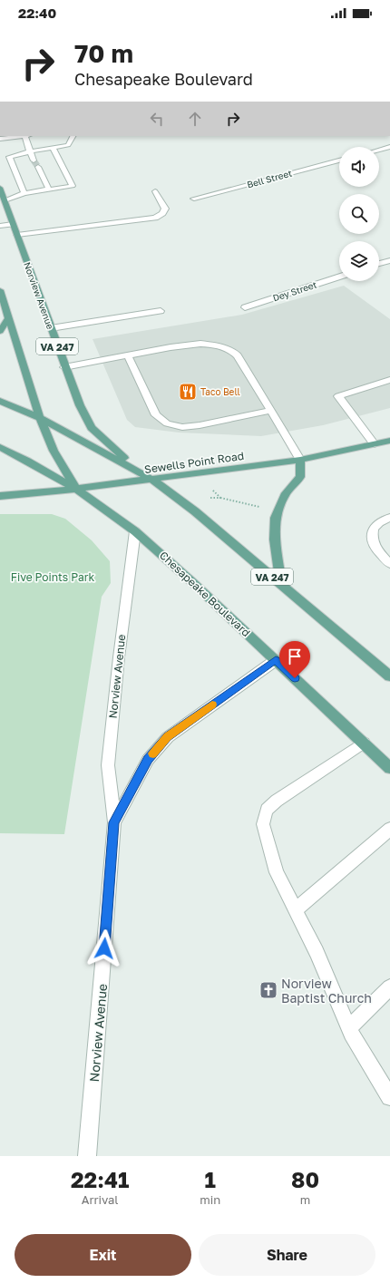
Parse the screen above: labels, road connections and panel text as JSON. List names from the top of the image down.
{
  "streets": {
    "main road": [
      "Norview Avenue",
      "VA 247",
      "Sewells Point Road",
      "Chesapeake Boulevard"
    ],
    "street": ["Bell Street", "Dey Street"]
  },
  "crossings": [
    ["Norview Avenue", "VA 247"],
    ["Norview Avenue", "Sewells Point Road"],
    ["Norview Avenue", "Chesapeake Boulevard"],
    ["VA 247", "Sewells Point Road"],
    ["VA 247", "Chesapeake Boulevard"],
    ["Sewells Point Road", "Chesapeake Boulevard"]
  ],
  "parks": ["Five Points Park"],
  "places": {
    "restaurant": ["Taco Bell"],
    "church": ["Norview Baptist Church"]
  },
  "page": {
    "status": "22:40",
    "turn": ["70 m", "Chesapeake Boulevard"],
    "eta": [
      "22:41",
      "Arrival",
      "1",
      "min",
      "80",
      "m"
    ],
    "buttons": ["Exit", "Share"]
  }
}
